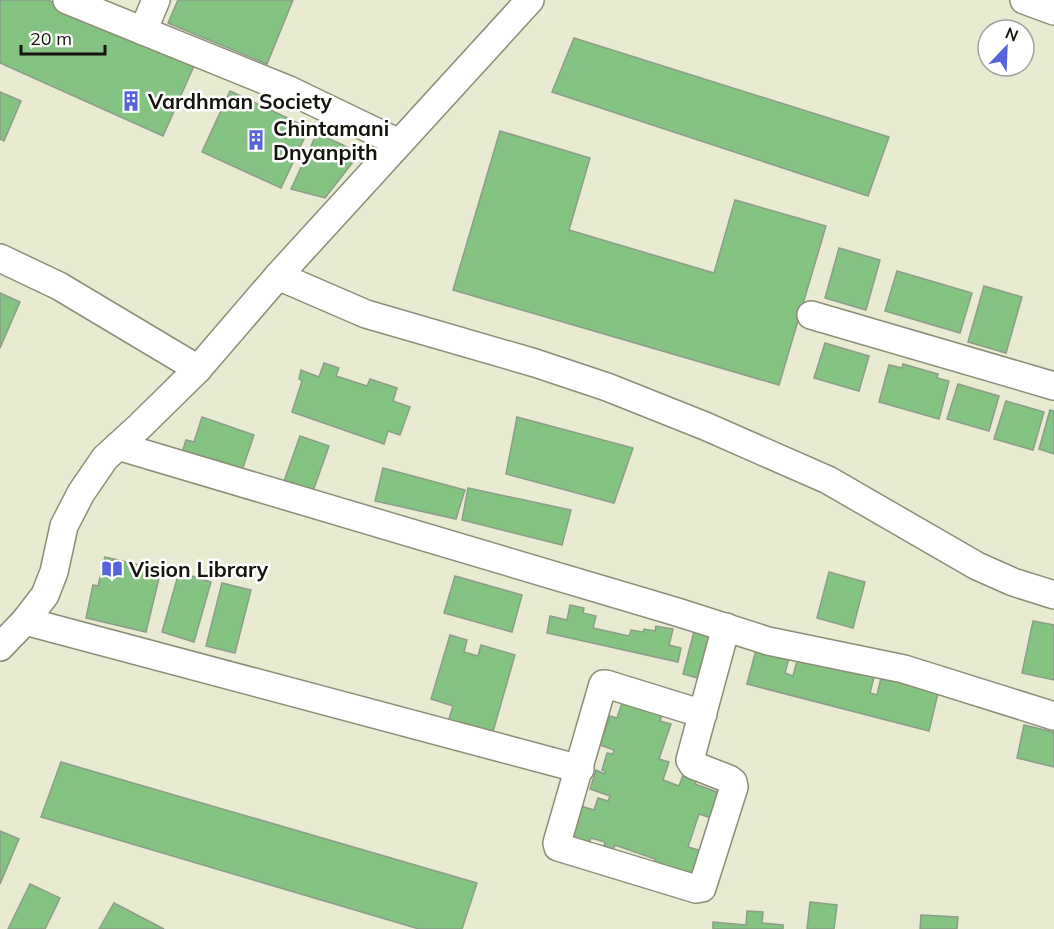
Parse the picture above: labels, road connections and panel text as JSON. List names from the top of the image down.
{
  "places": {
    "building": ["Vardhman Society", "Chintamani Dnyanpith"],
    "library": ["Vision Library"]
  },
  "scale_bar": "20 m",
  "north": "top right"
}
